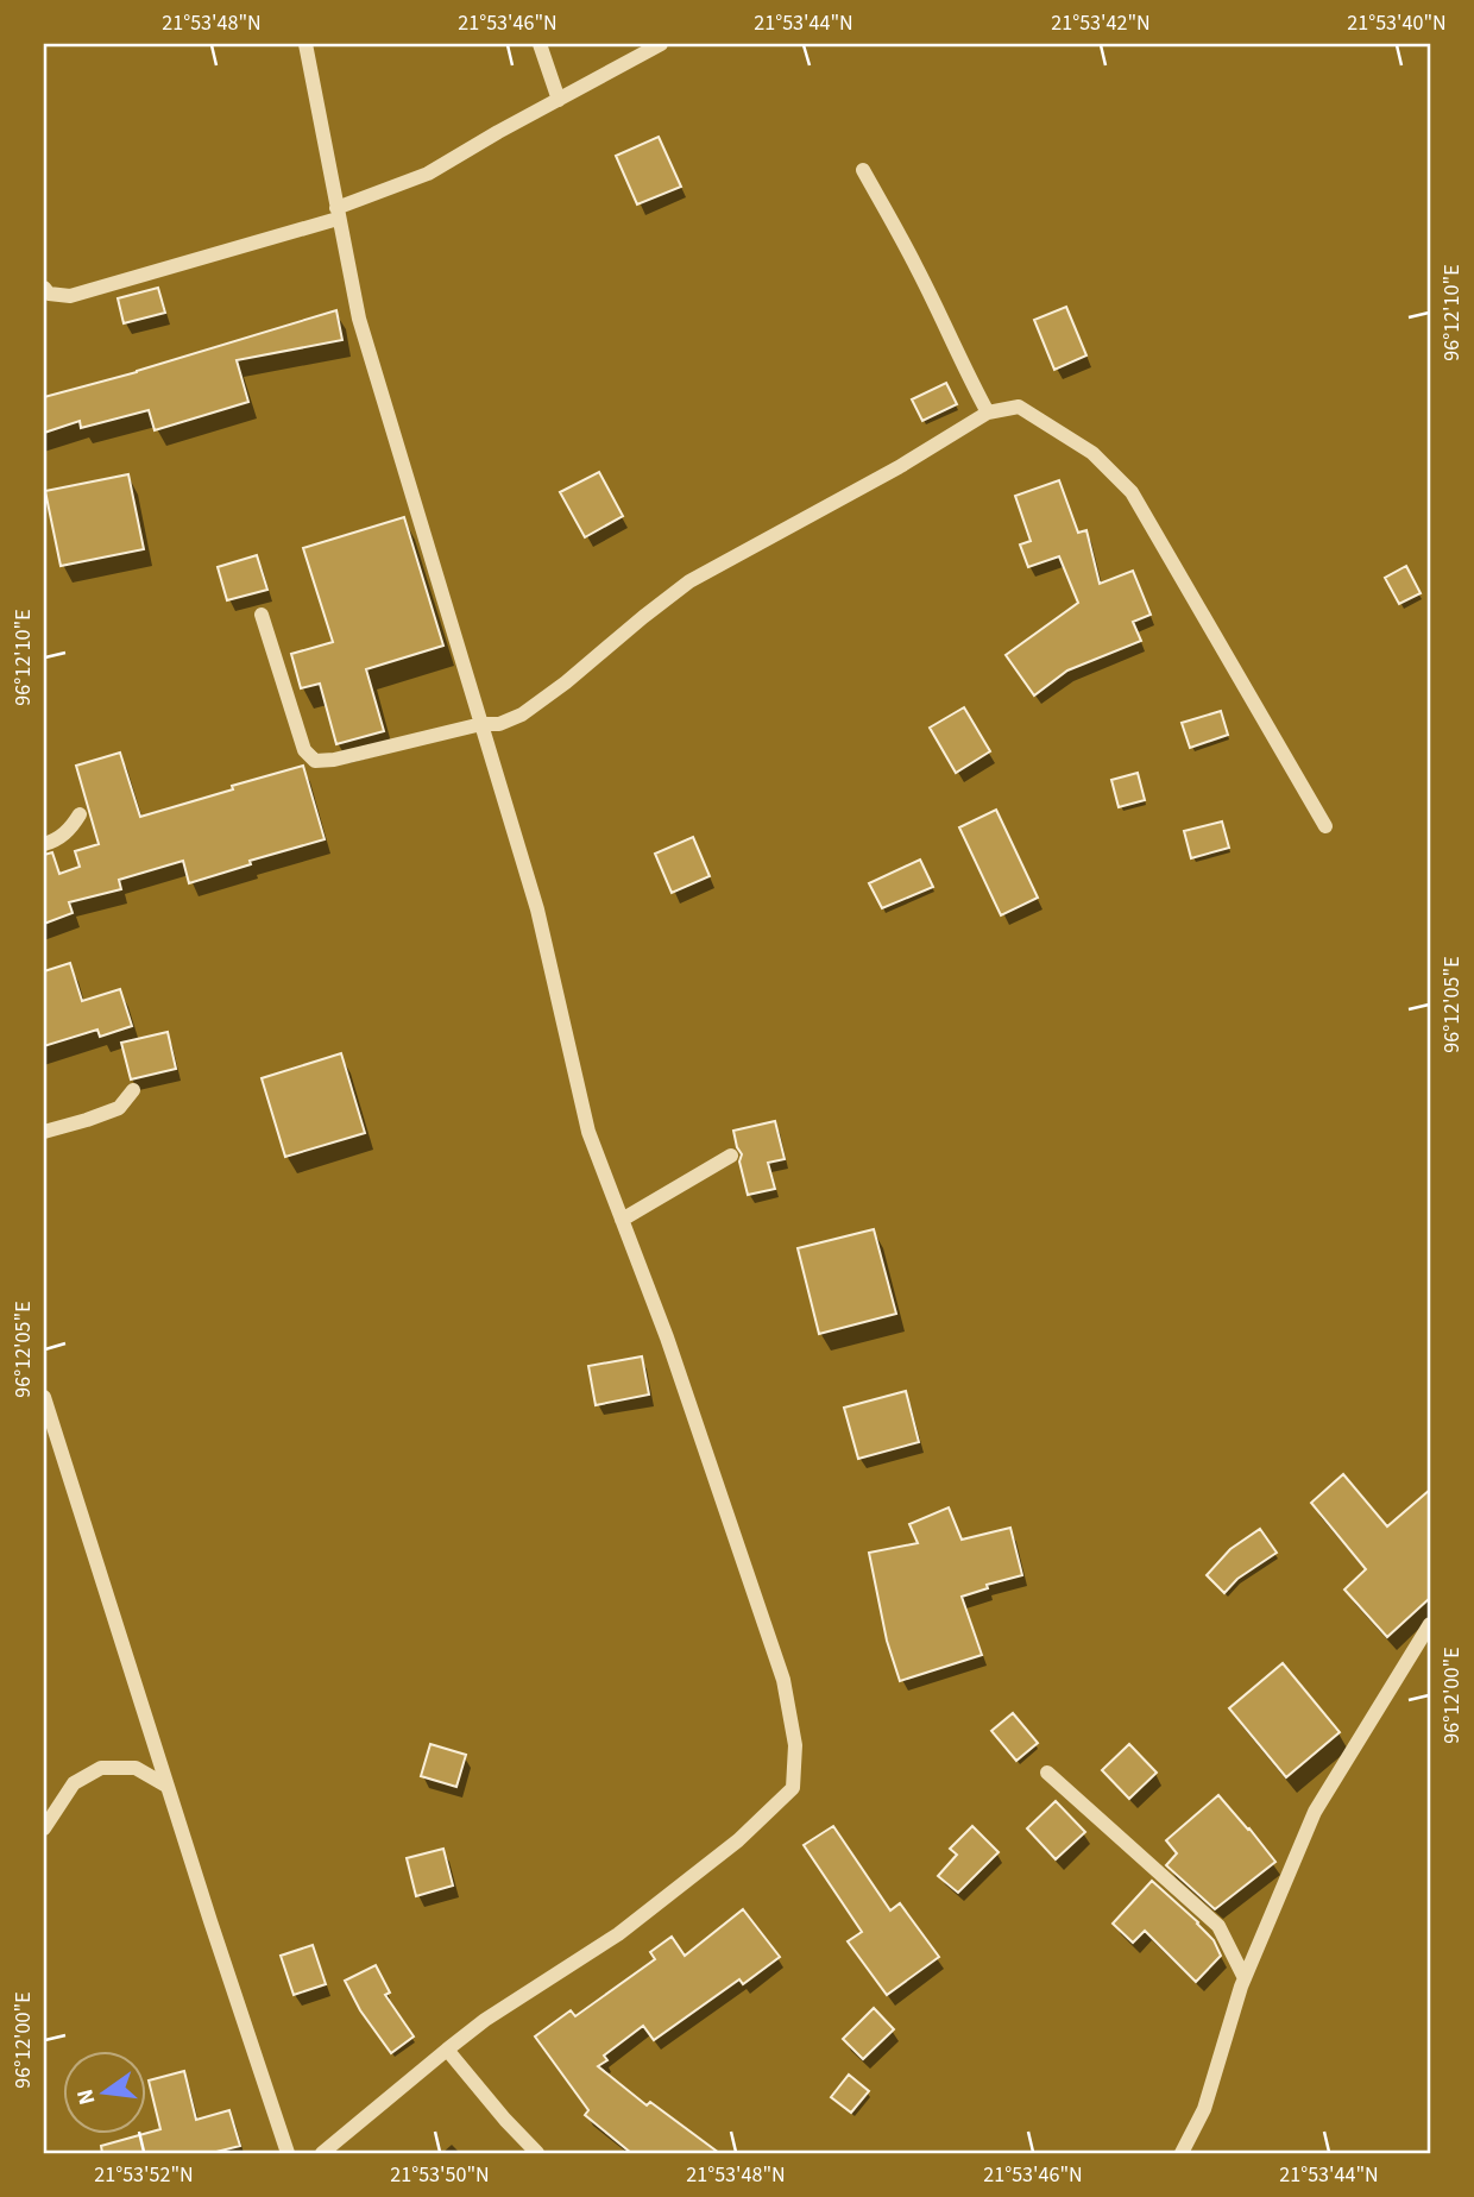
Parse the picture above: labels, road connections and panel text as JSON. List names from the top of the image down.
{
  "north": "left",
  "coordinates": [
    "21°53'48\"N",
    "21°53'46\"N",
    "21°53'44\"N",
    "21°53'42\"N",
    "21°53'40\"N",
    "96°12'10\"E",
    "96°12'05\"E",
    "96°12'00\"E",
    "21°53'52\"N",
    "21°53'50\"N"
  ]
}
